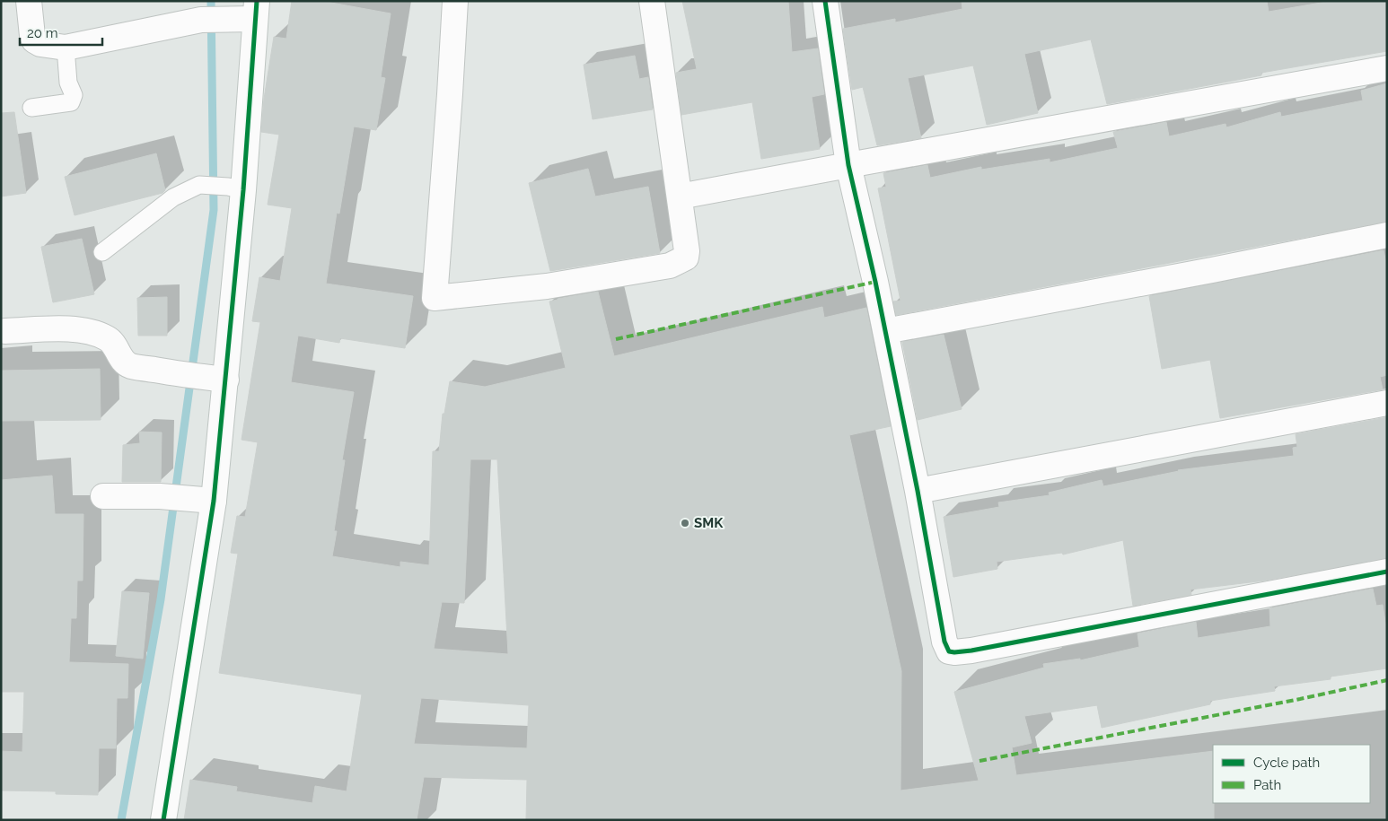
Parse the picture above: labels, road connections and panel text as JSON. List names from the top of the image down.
{
  "places": ["SMK"],
  "legend": ["Cycle path", "Path"],
  "scale_bar": "20 m"
}
